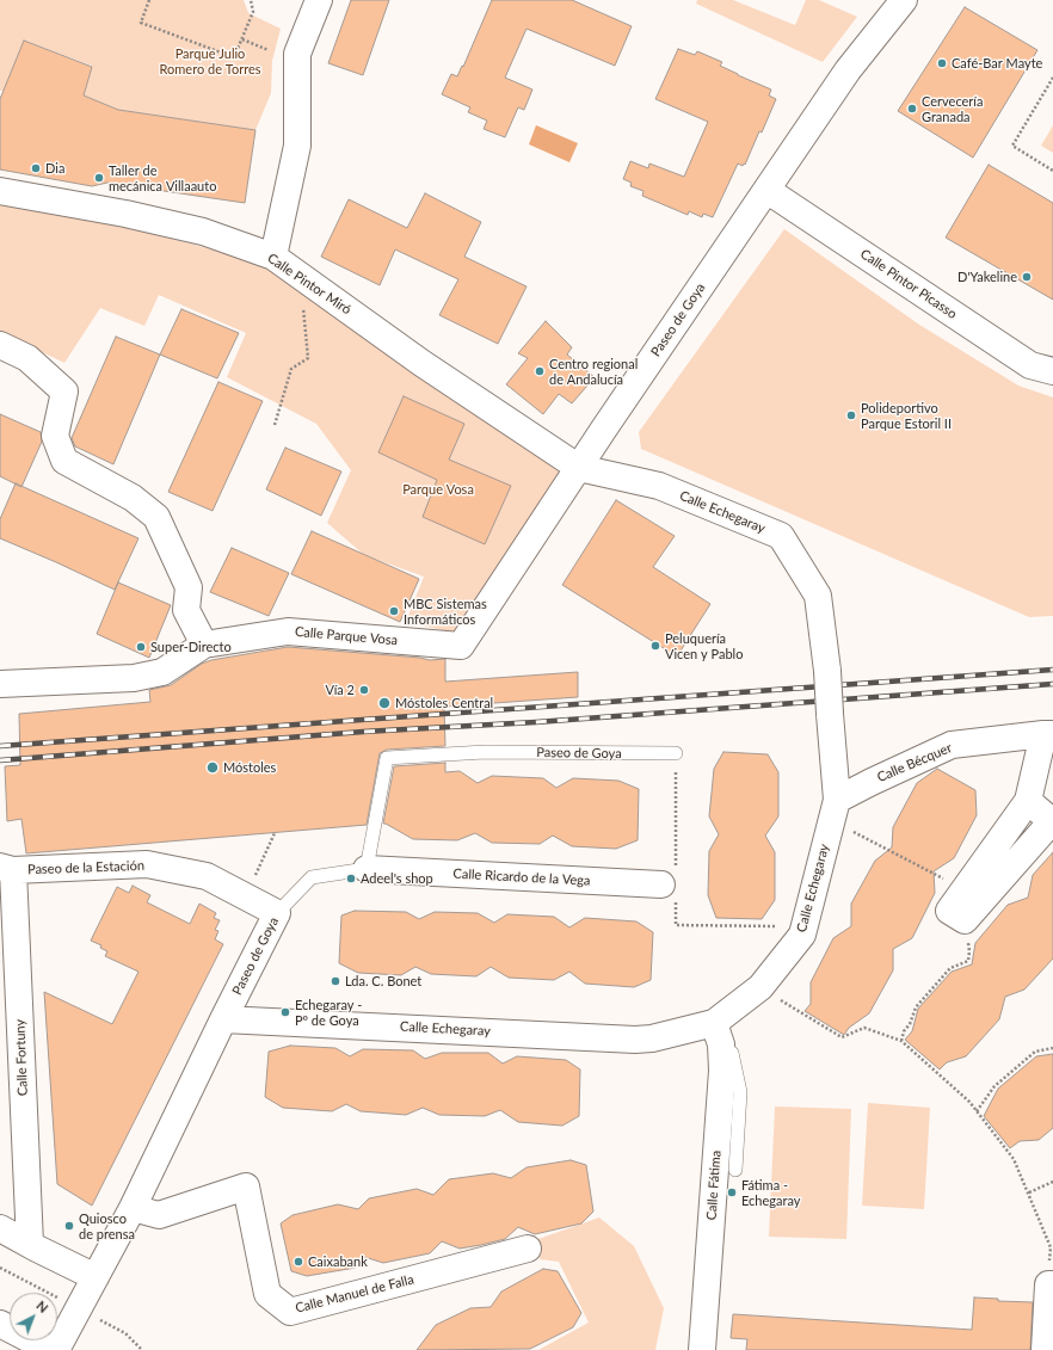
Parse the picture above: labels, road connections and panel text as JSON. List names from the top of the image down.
{
  "streets": {
    "street": [
      "Calle Pintor Miró",
      "Calle Pintor Picasso",
      "Paseo de Goya",
      "Calle Echegaray",
      "Calle Parque Vosa",
      "Calle Bécquer",
      "Paseo de la Estación",
      "Calle Ricardo de la Vega",
      "Calle Fortuny",
      "Calle Fátima",
      "Calle Manuel de Falla"
    ]
  },
  "crossings": [
    ["Calle Pintor Miró", "Paseo de Goya"],
    ["Calle Pintor Miró", "Calle Echegaray"],
    ["Calle Pintor Picasso", "Paseo de Goya"],
    ["Paseo de Goya", "Calle Echegaray"],
    ["Paseo de Goya", "Calle Parque Vosa"],
    ["Paseo de Goya", "Paseo de la Estación"],
    ["Paseo de Goya", "Calle Ricardo de la Vega"],
    ["Paseo de Goya", "Calle Manuel de Falla"],
    ["Calle Echegaray", "Calle Bécquer"],
    ["Calle Echegaray", "Calle Fátima"],
    ["Paseo de la Estación", "Calle Fortuny"]
  ],
  "parks": ["Parque Julio Romero de Torres", "Parque Vosa"],
  "places": [
    "Café-Bar Mayte",
    "Cervecería Granada",
    "Dia",
    "Taller de mecánica Villaauto",
    "D'Yakeline",
    "Centro regional de Andalucía",
    "Polideportivo Parque Estoril II",
    "MBC Sistemas Informáticos",
    "Peluquería Vicen y Pablo",
    "Super-Directo",
    "Vía 2",
    "Móstoles Central",
    "Móstoles",
    "Adeel's shop",
    "Lda. C. Bonet",
    "Echegaray - Pº de Goya",
    "Fátima - Echegaray",
    "Quiosco de prensa",
    "Caixabank"
  ],
  "north": "top right"
}
